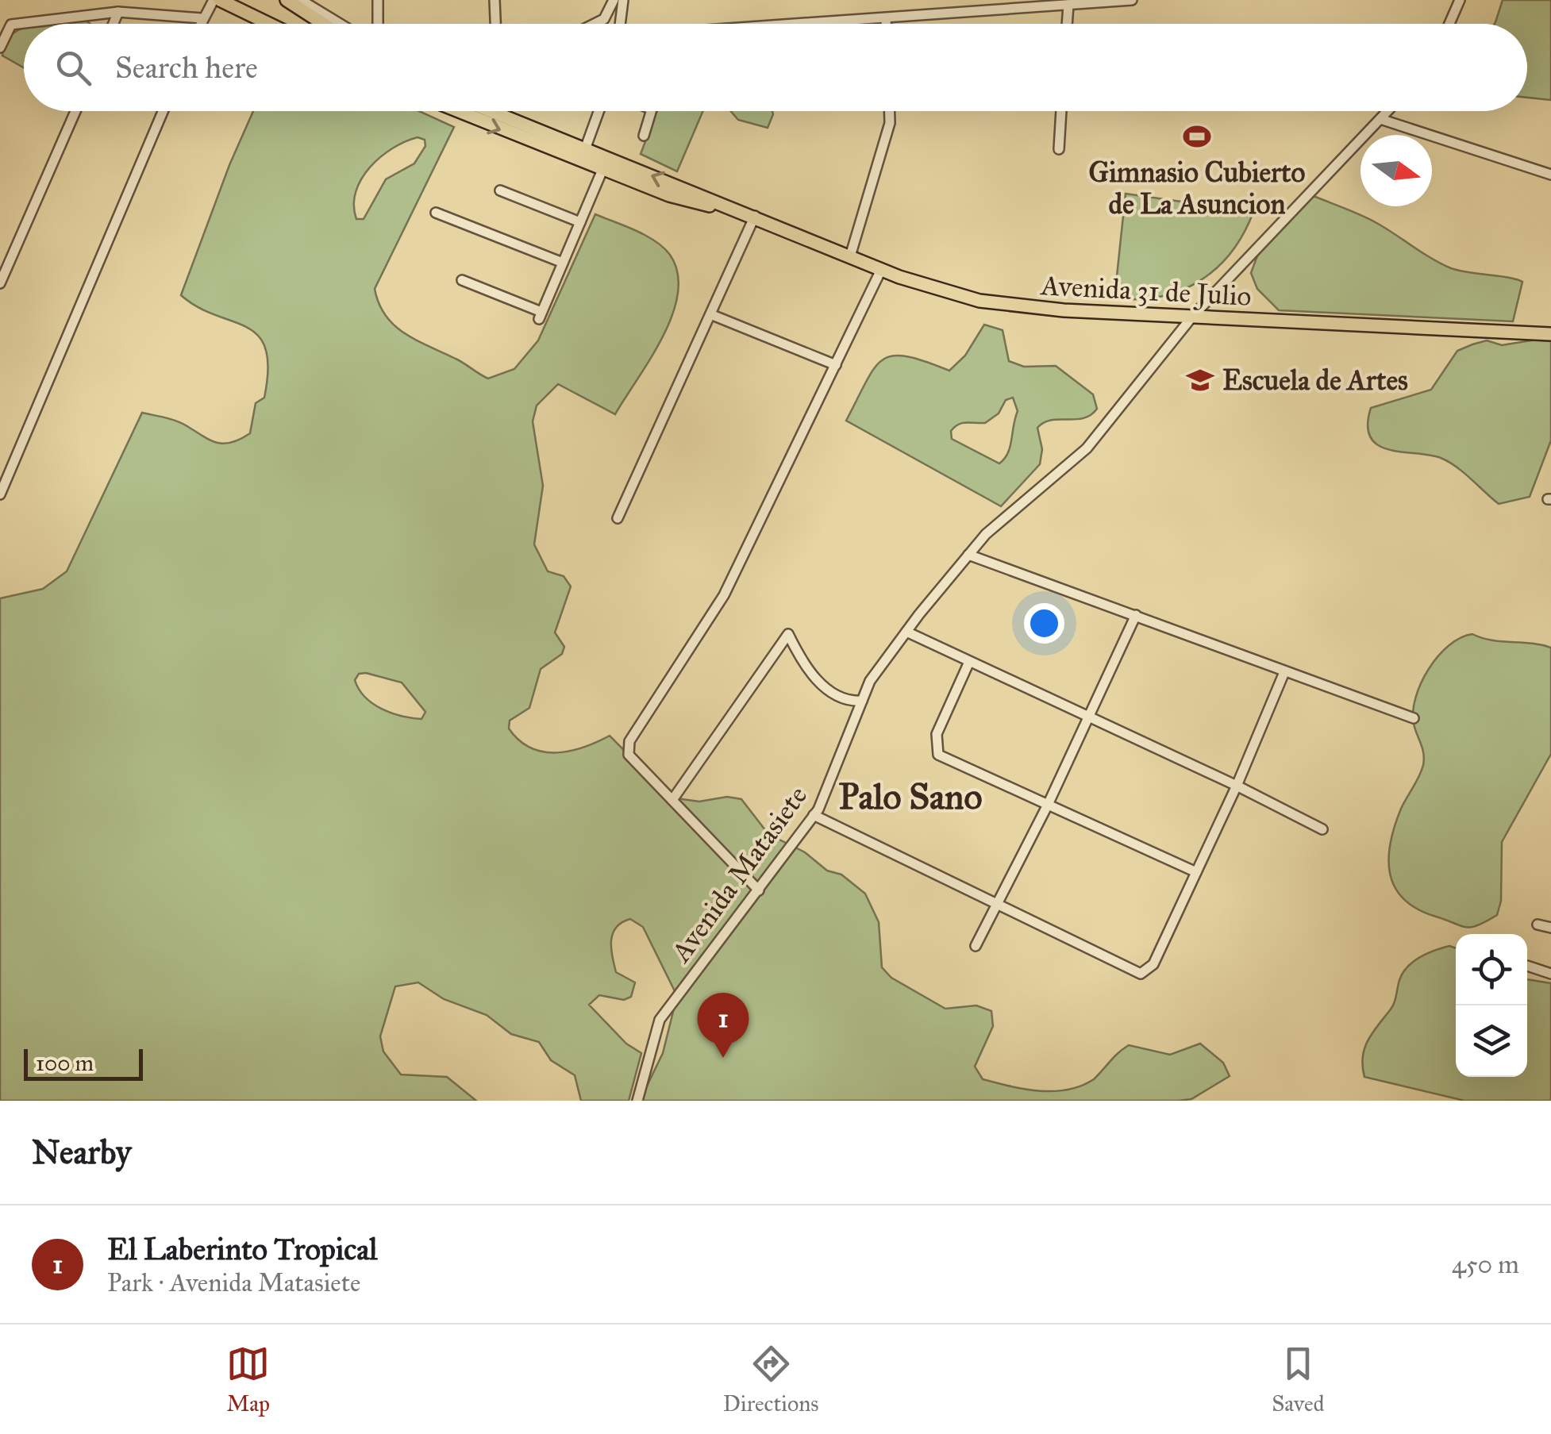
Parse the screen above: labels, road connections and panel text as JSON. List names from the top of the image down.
{
  "streets": {
    "main road": ["Avenida 31 de Julio"],
    "street": ["Avenida Matasiete"]
  },
  "crossings": [
    ["Avenida 31 de Julio", "Avenida Matasiete"]
  ],
  "districts": ["Palo Sano"],
  "places": {
    "sports": ["Gimnasio Cubierto de La Asuncion"],
    "school or university": ["Escuela de Artes"]
  },
  "scale_bar": "100 m",
  "north": "right",
  "page": {
    "search": "Search here",
    "pins": "1",
    "scale": "100 m",
    "heading": "Nearby",
    "list": [
      {
        "mark": "1",
        "name": "El Laberinto Tropical",
        "note": "Park · Avenida Matasiete",
        "value": "450 m"
      }
    ],
    "nav": ["Map", "Directions", "Saved"]
  }
}
